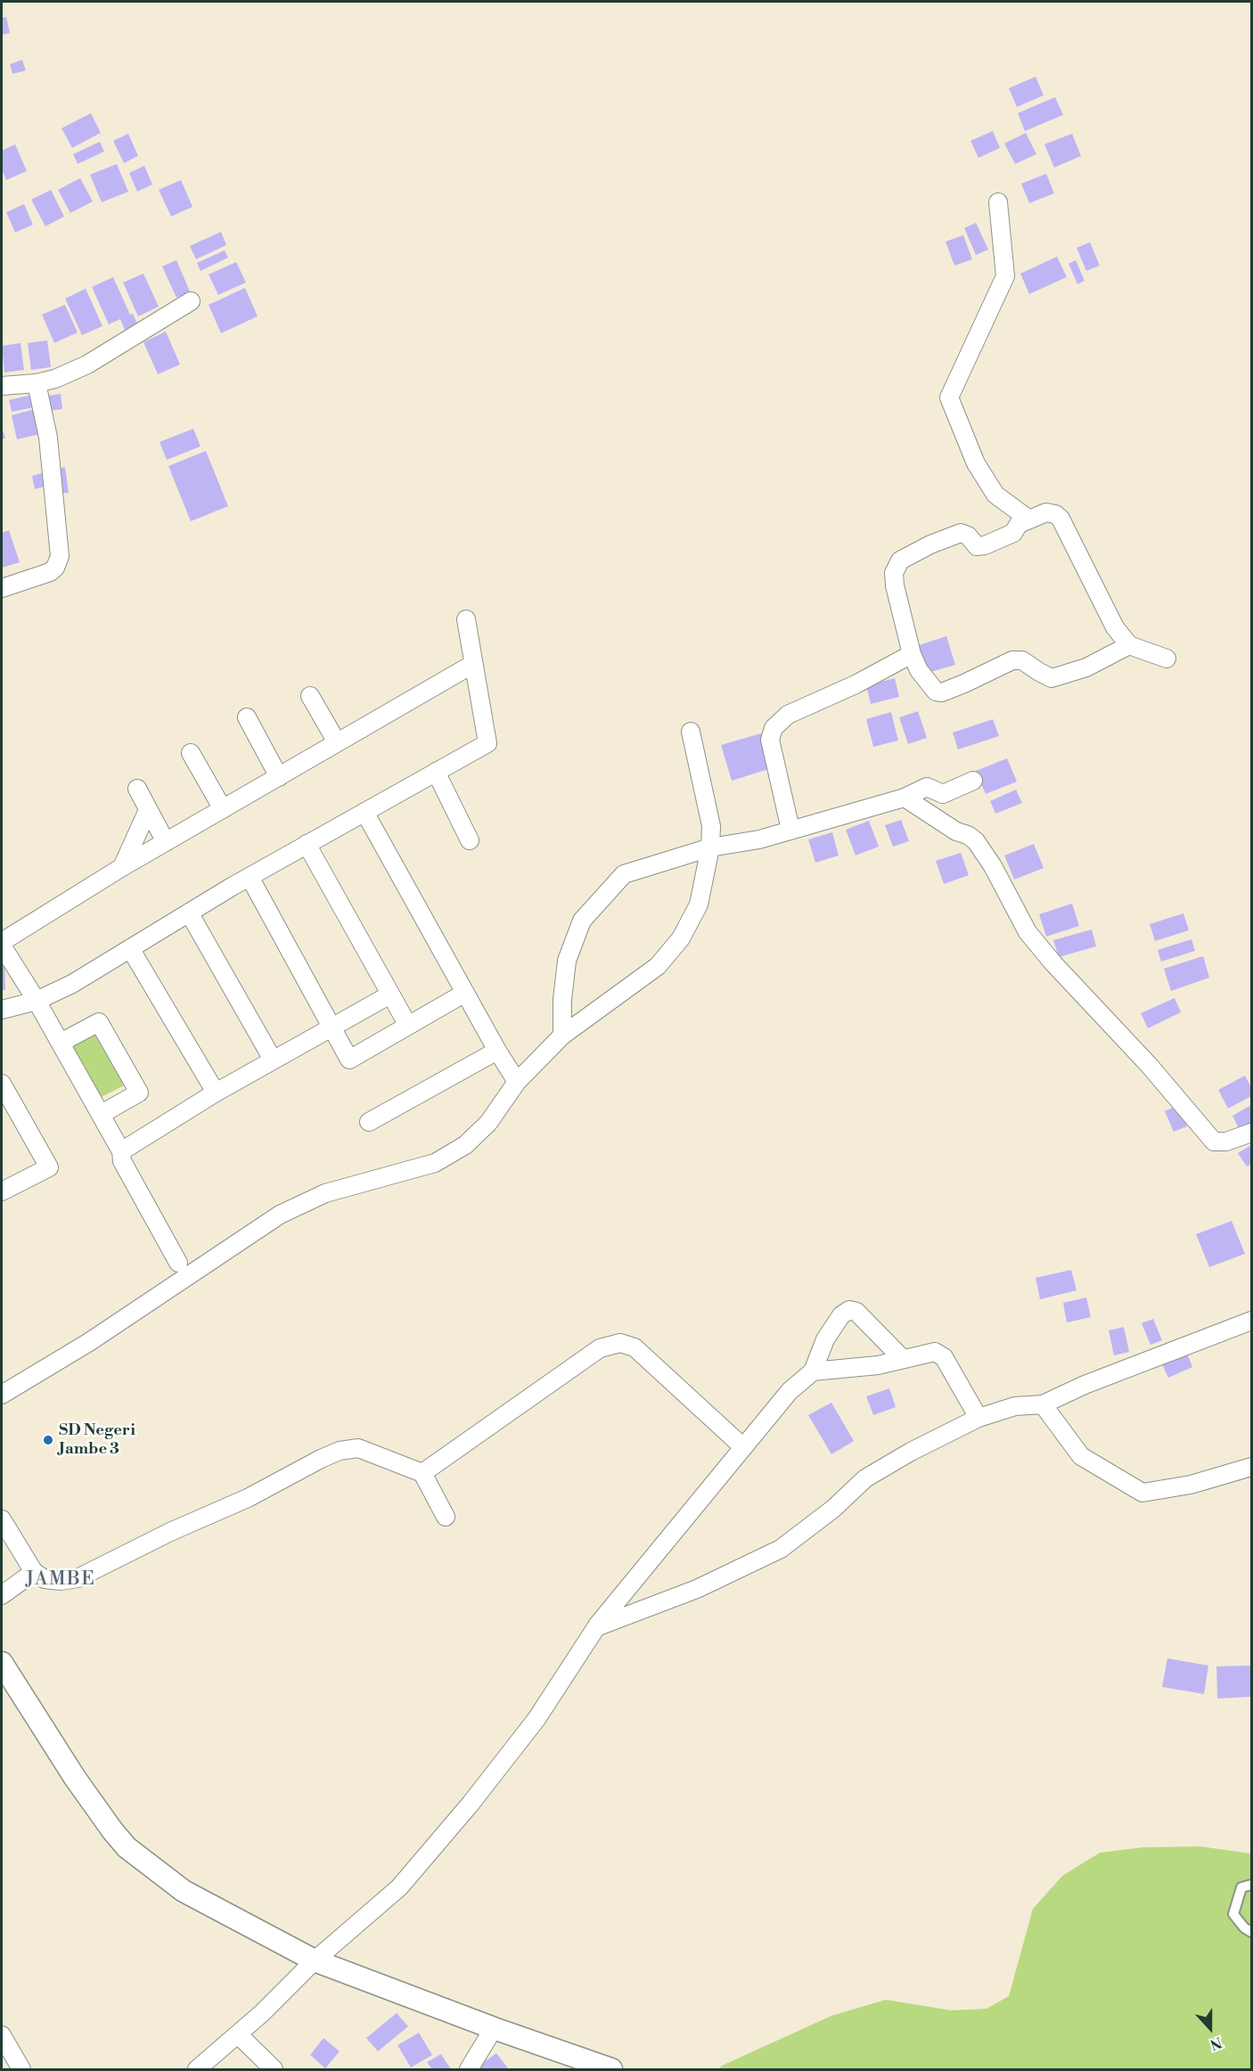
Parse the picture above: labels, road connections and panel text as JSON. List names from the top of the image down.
{
  "districts": ["JAMBE"],
  "places": ["SD Negeri Jambe 3"],
  "north": "bottom"
}
